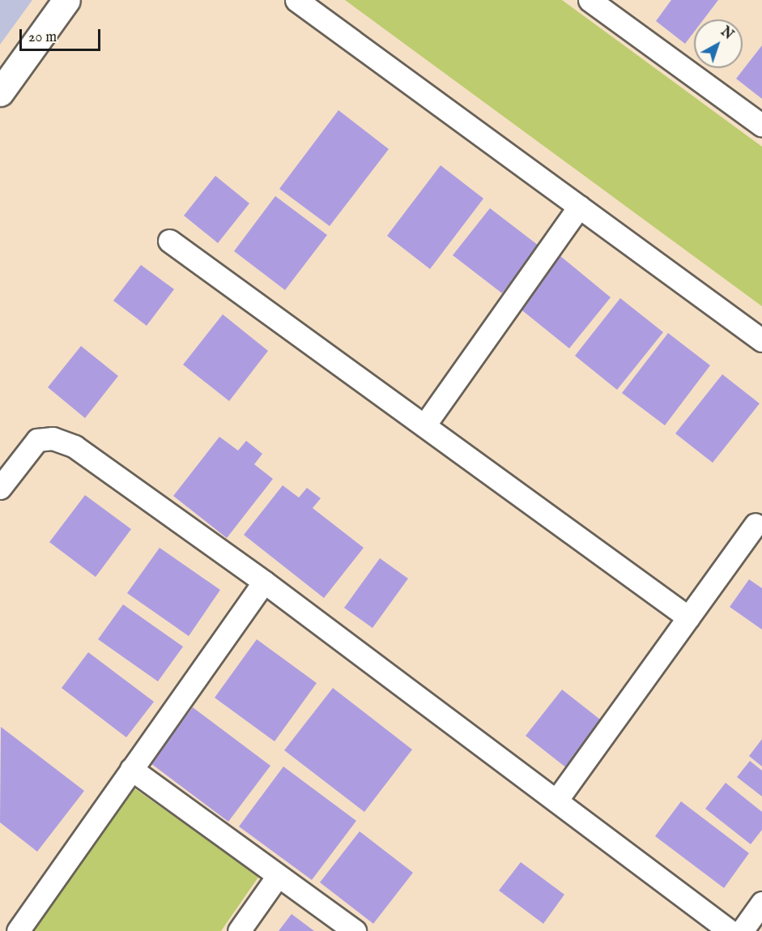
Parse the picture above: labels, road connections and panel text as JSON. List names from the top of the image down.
{
  "scale_bar": "20 m",
  "north": "top right"
}
